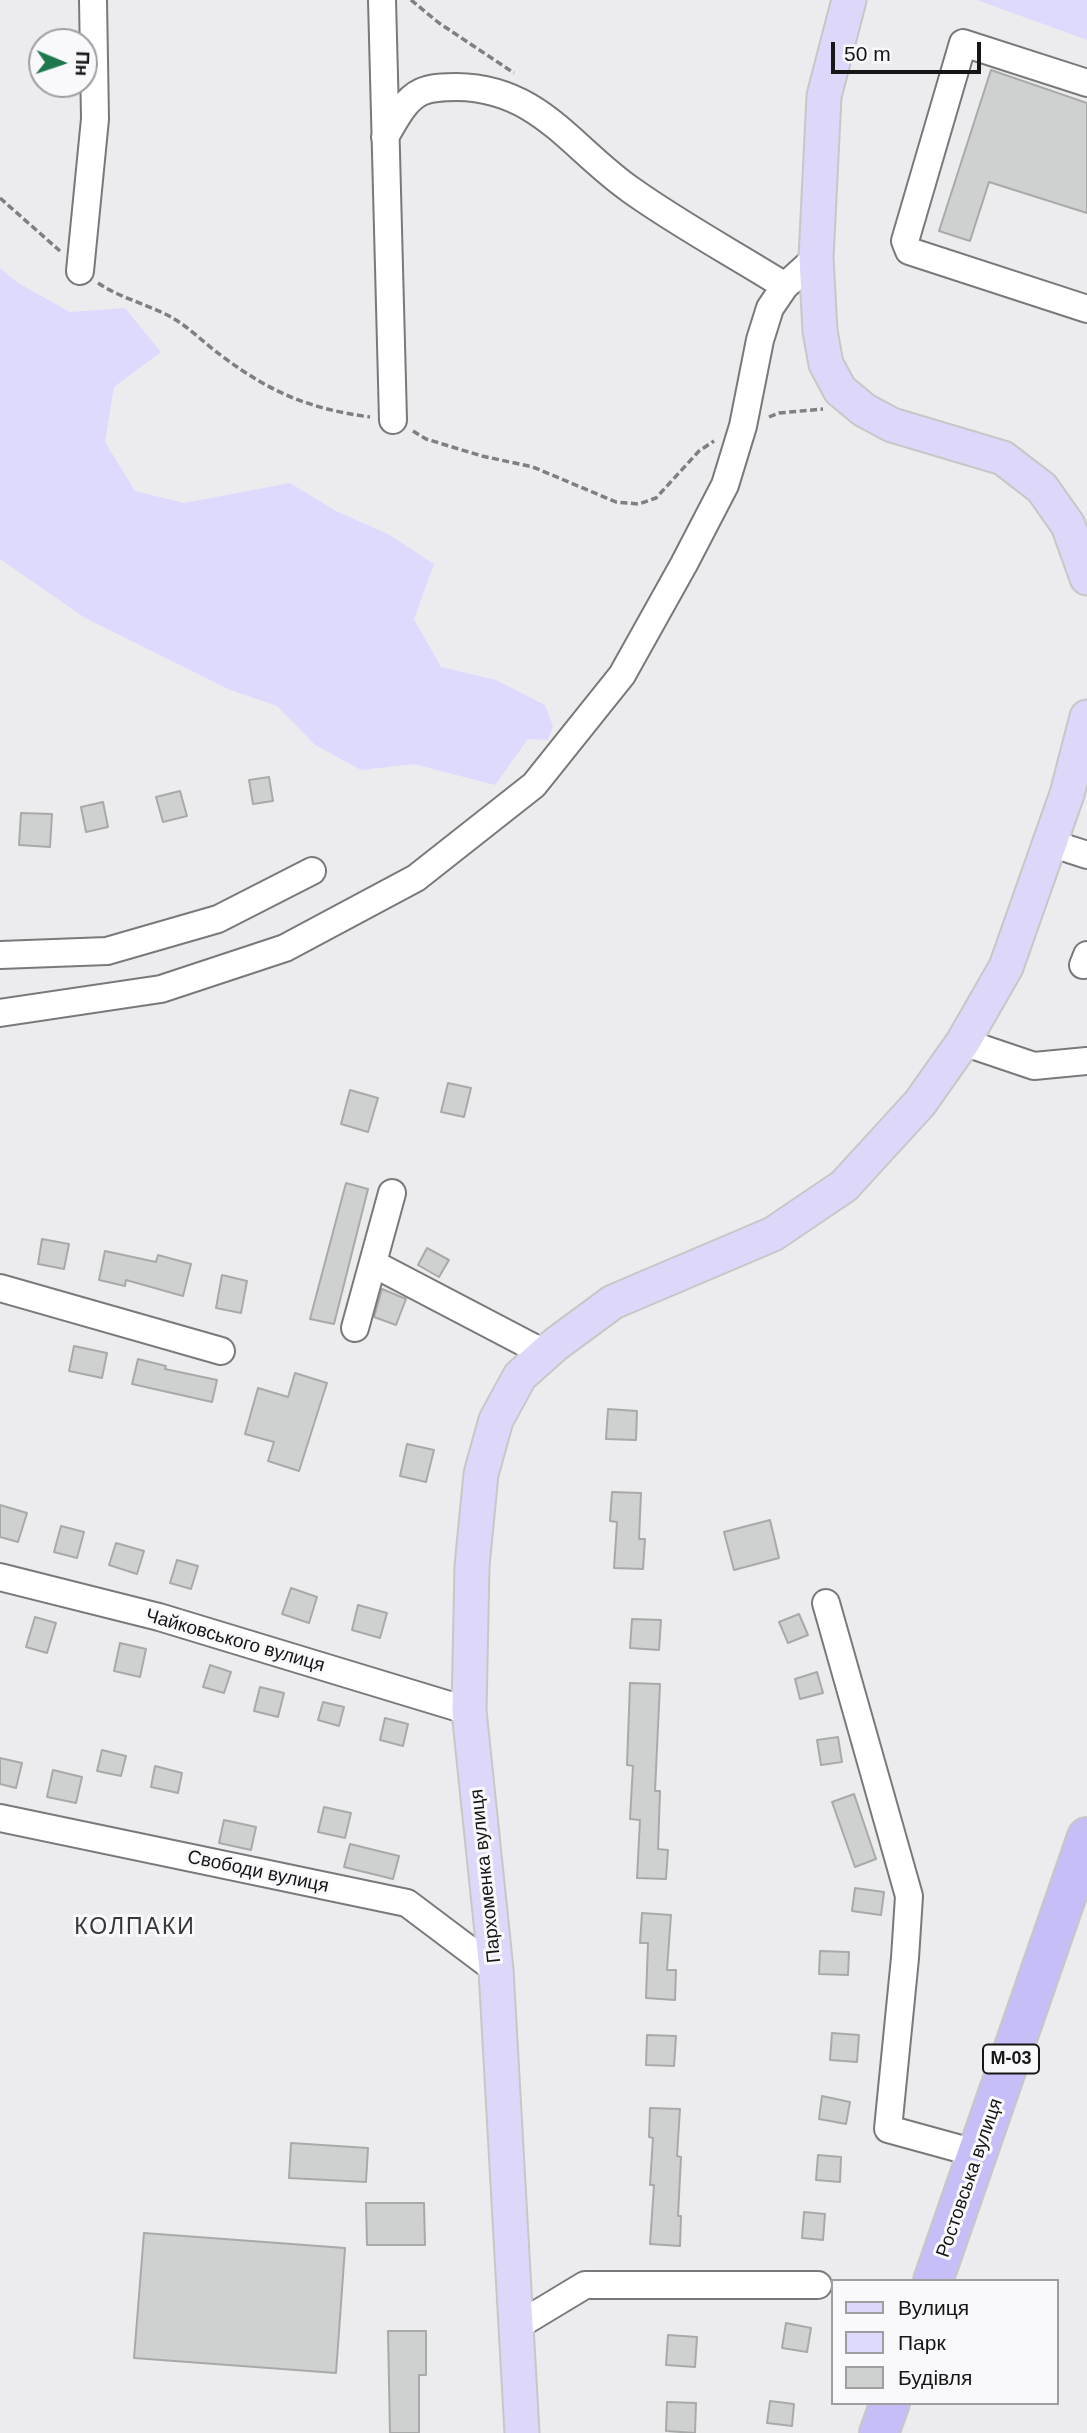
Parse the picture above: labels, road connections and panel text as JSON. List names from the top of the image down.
{
  "streets": {
    "highway": ["М-03", "Ростовська вулиця"],
    "main road": ["Пархоменка вулиця"],
    "street": ["Чайковського вулиця", "Свободи вулиця"]
  },
  "crossings": [
    ["Чайковського вулиця", "Пархоменка вулиця"],
    ["Свободи вулиця", "Пархоменка вулиця"]
  ],
  "districts": ["КОЛПАКИ"],
  "legend": ["Вулиця", "Парк", "Будівля"],
  "scale_bar": "50 m",
  "north": "right"
}
